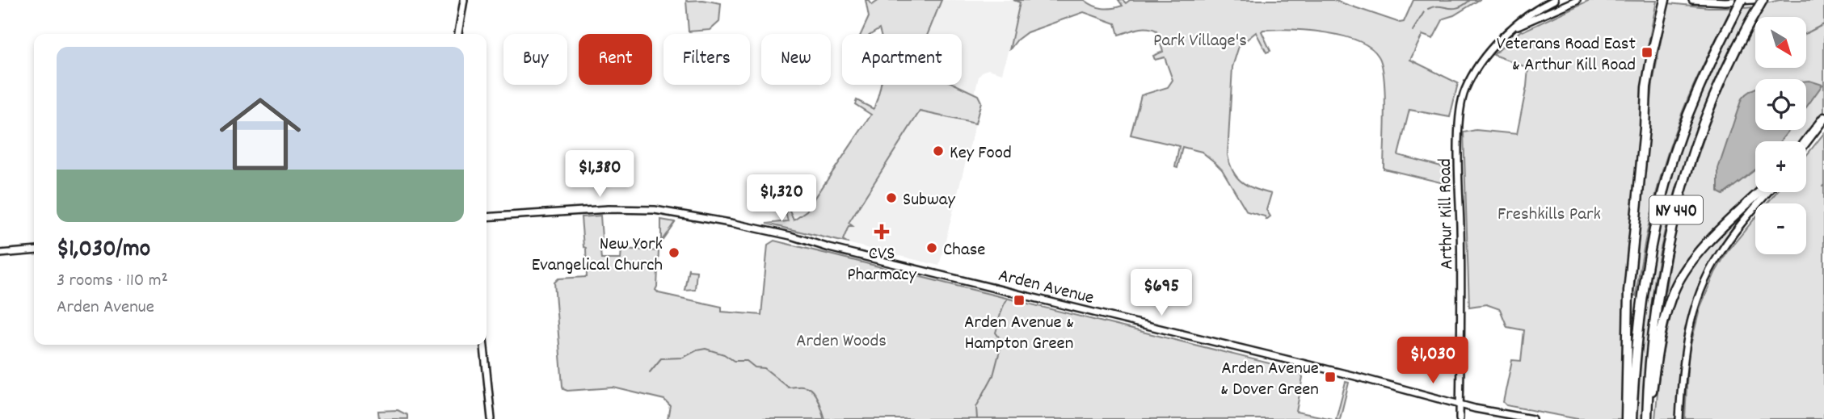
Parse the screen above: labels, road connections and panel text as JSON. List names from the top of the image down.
{
  "streets": {
    "highway": ["NY 440"],
    "street": ["Arthur Kill Road", "Arden Avenue"]
  },
  "crossings": [
    ["Arthur Kill Road", "Arden Avenue"]
  ],
  "parks": ["Park Village's", "Freshkills Park", "Arden Woods"],
  "places": {
    "transit": ["Veterans Road East & Arthur Kill Road", "Arden Avenue & Hampton Green", "Arden Avenue & Dover Green"],
    "other": [
      "Key Food",
      "Subway",
      "Chase",
      "New York Evangelical Church"
    ],
    "health": ["CVS Pharmacy"]
  },
  "north": "bottom right",
  "page": {
    "map_buttons": ["+", "−"],
    "chip": [
      "Buy",
      "Rent",
      "Filters",
      "New",
      "Apartment"
    ],
    "list": [
      {
        "name": "$1,030/mo",
        "note": "3 rooms · 110 m² · Arden Avenue"
      }
    ],
    "price": [
      "$1,380",
      "$1,320",
      "$695",
      "$1,030"
    ]
  }
}
